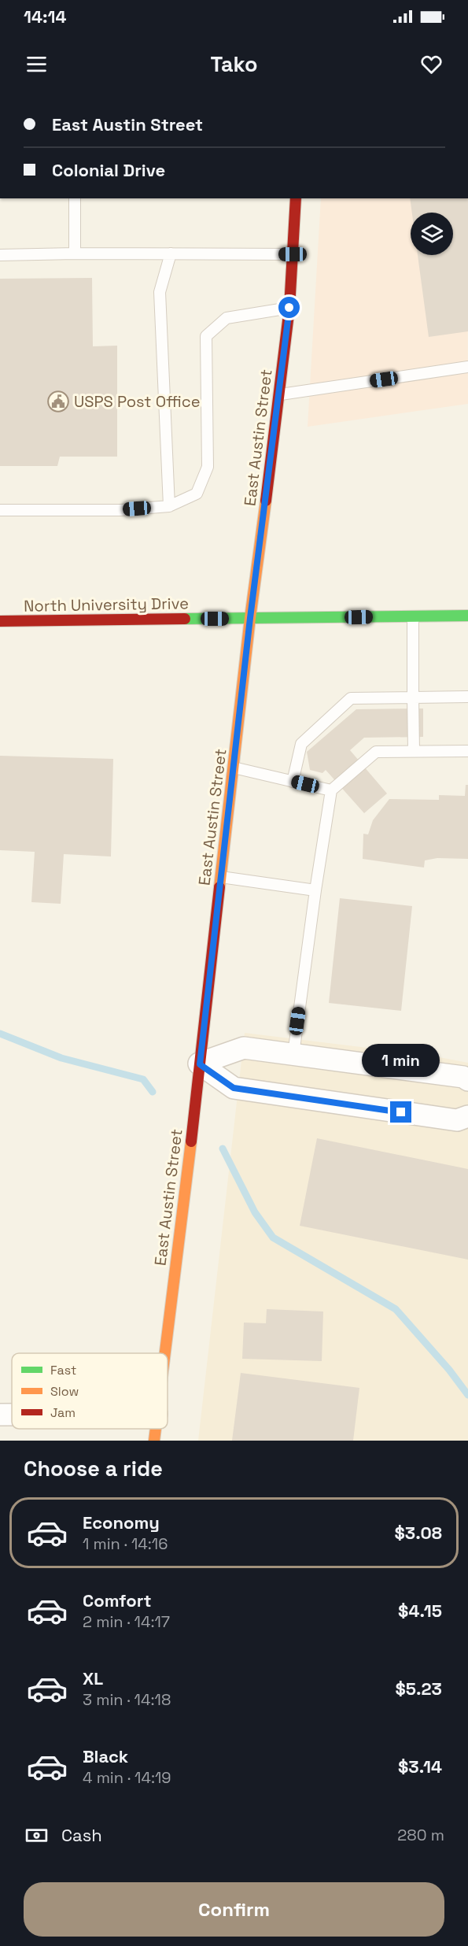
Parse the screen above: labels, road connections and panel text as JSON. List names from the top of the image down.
{
  "streets": {
    "main road": ["East Austin Street", "North University Drive"]
  },
  "crossings": [
    ["East Austin Street", "North University Drive"]
  ],
  "places": {
    "public building": ["USPS Post Office"]
  },
  "legend": ["Fast", "Slow", "Jam"],
  "page": {
    "status": "14:14",
    "header": "Tako",
    "banner": ["East Austin Street", "Colonial Drive"],
    "bubble": "1 min",
    "heading": "Choose a ride",
    "list": [
      {
        "name": "Economy",
        "note": "1 min · 14:16",
        "value": "$3.08"
      },
      {
        "name": "Comfort",
        "note": "2 min · 14:17",
        "value": "$4.15"
      },
      {
        "name": "XL",
        "note": "3 min · 14:18",
        "value": "$5.23"
      },
      {
        "name": "Black",
        "note": "4 min · 14:19",
        "value": "$3.14"
      }
    ],
    "pay": ["Cash", "280 m"],
    "buttons": "Confirm"
  }
}
